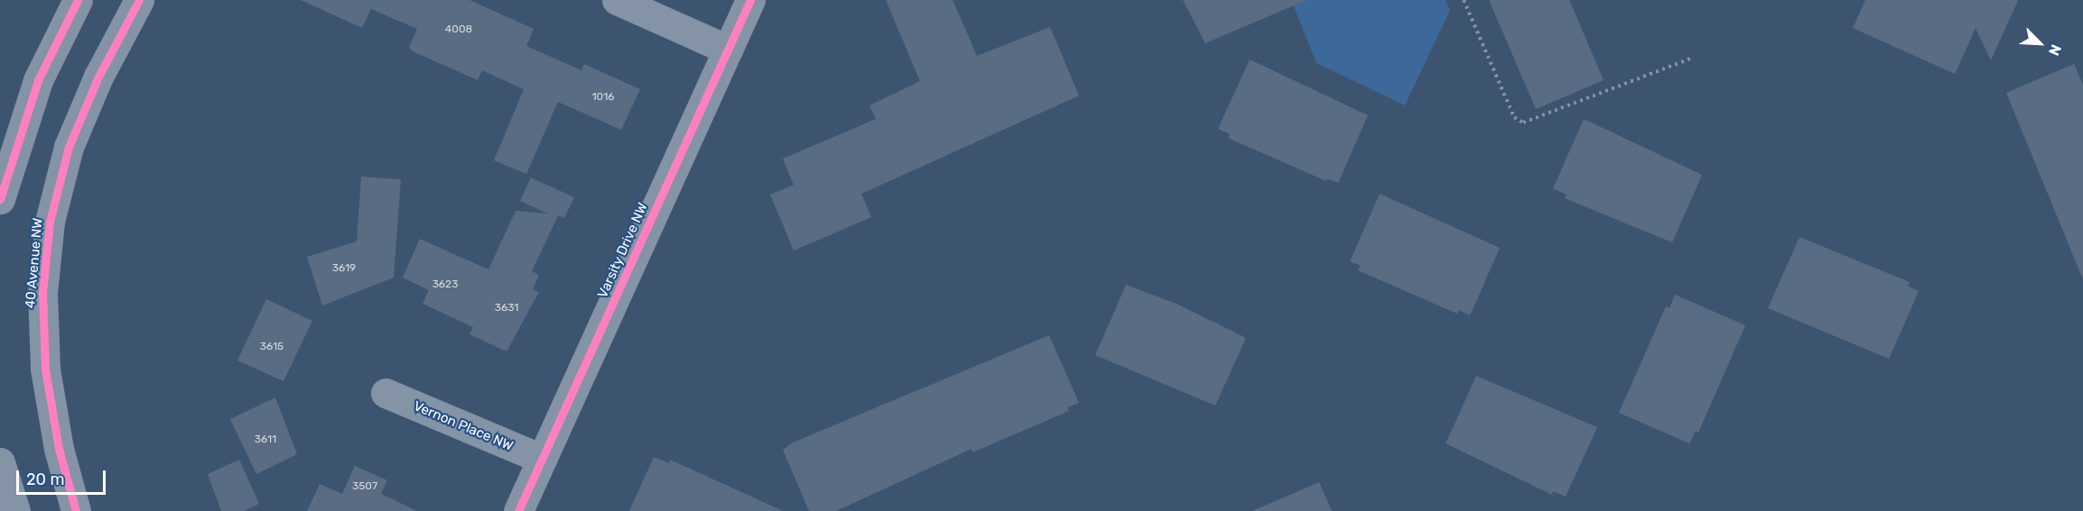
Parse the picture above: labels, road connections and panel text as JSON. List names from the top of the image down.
{
  "streets": {
    "street": ["Varsity Drive NW", "40 Avenue NW", "Vernon Place NW"]
  },
  "crossings": [
    ["Varsity Drive NW", "Vernon Place NW"]
  ],
  "house_numbers": [
    "4008",
    "1016",
    "3619",
    "3623",
    "3631",
    "3615",
    "3611",
    "3507"
  ],
  "scale_bar": "20 m",
  "north": "bottom right"
}
